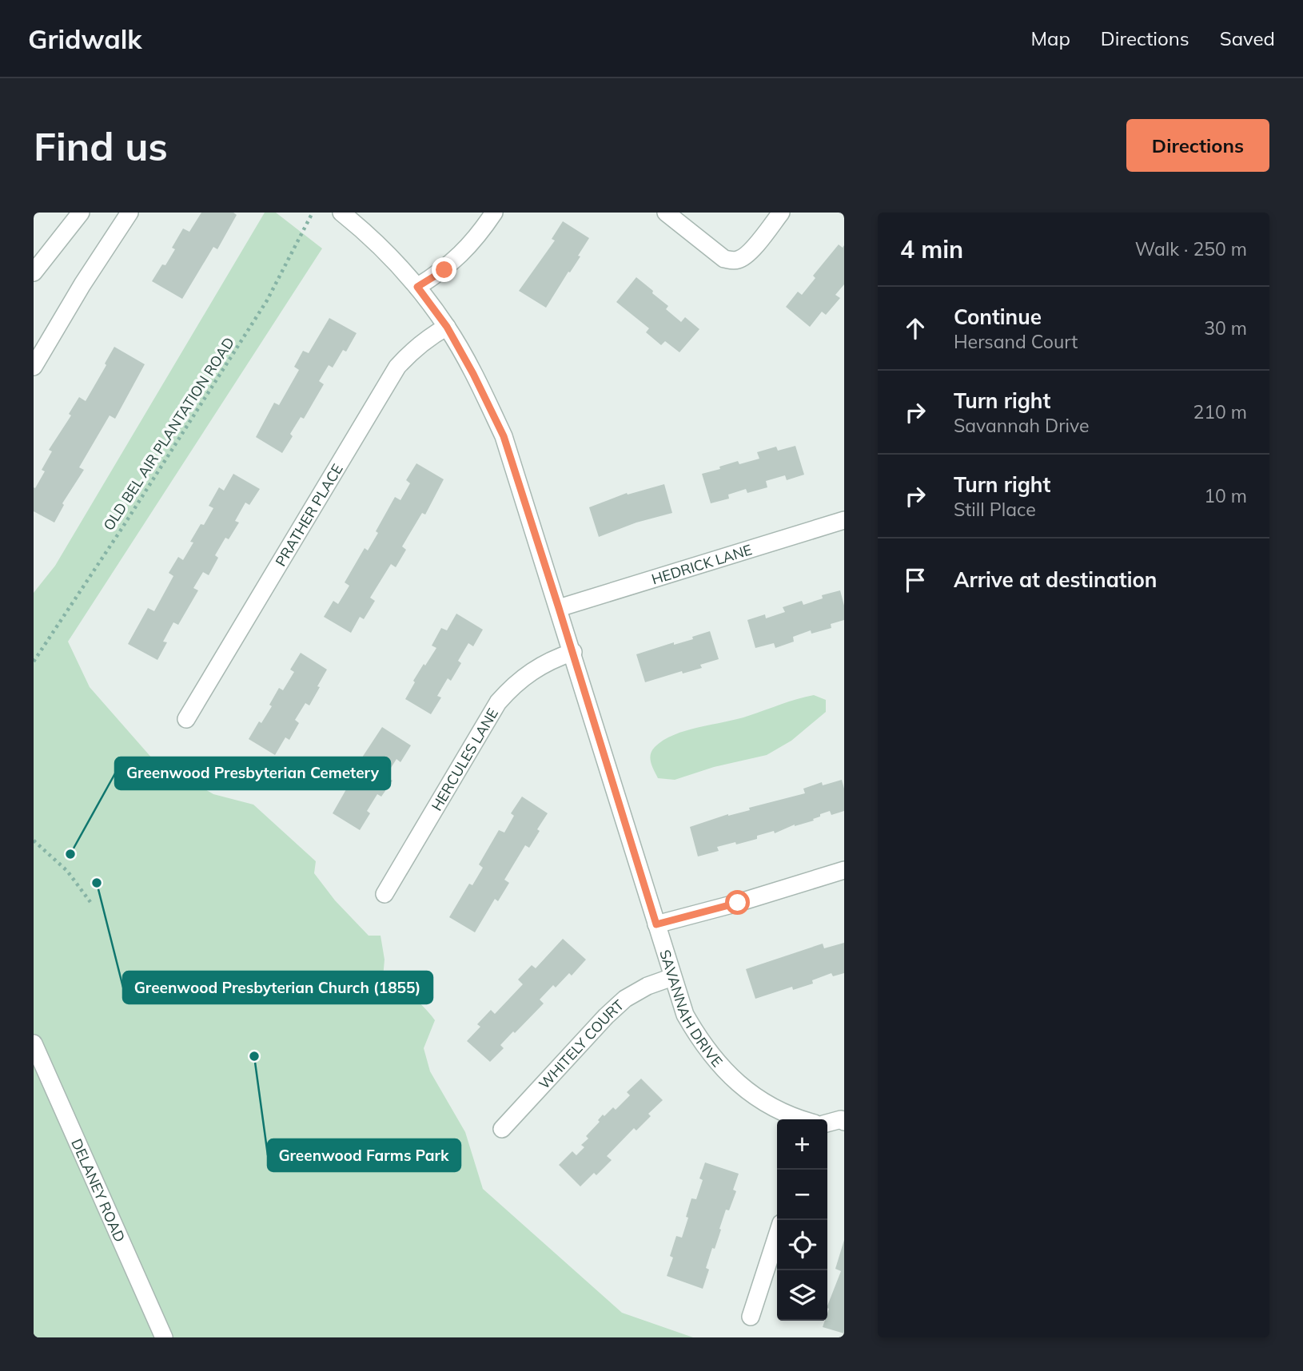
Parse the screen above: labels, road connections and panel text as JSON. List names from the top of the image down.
{
  "streets": {
    "street": [
      "PRATHER PLACE",
      "HEDRICK LANE",
      "HERCULES LANE",
      "SAVANNAH DRIVE",
      "WHITELY COURT",
      "DELANEY ROAD"
    ],
    "path": ["OLD BEL AIR PLANTATION ROAD"]
  },
  "crossings": [
    ["PRATHER PLACE", "SAVANNAH DRIVE"],
    ["HEDRICK LANE", "SAVANNAH DRIVE"],
    ["HERCULES LANE", "SAVANNAH DRIVE"],
    ["SAVANNAH DRIVE", "WHITELY COURT"]
  ],
  "places": ["Greenwood Presbyterian Cemetery", "Greenwood Presbyterian Church (1855)", "Greenwood Farms Park"],
  "page": {
    "header": "Gridwalk",
    "nav": ["Map", "Directions", "Saved"],
    "buttons": "Directions",
    "title": "Find us",
    "heading": ["4 min", "Walk · 250 m"],
    "list": [
      ["Continue", "Hersand Court", "30 m"],
      ["Turn right", "Savannah Drive", "210 m"],
      ["Turn right", "Still Place", "10 m"],
      "Arrive at destination"
    ],
    "map_buttons": ["+", "−"]
  }
}
